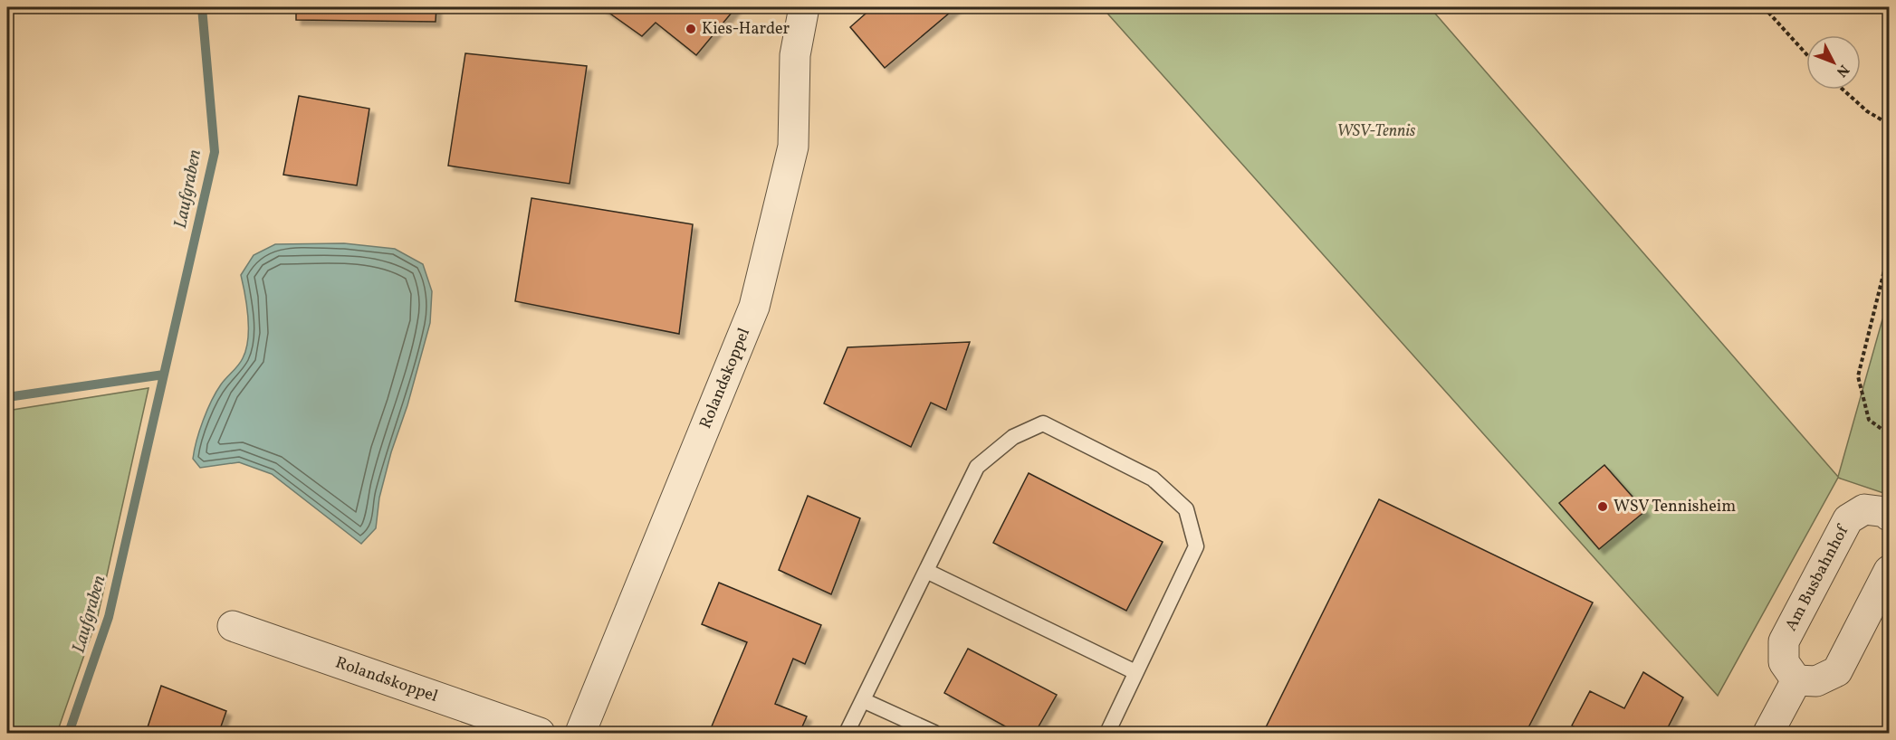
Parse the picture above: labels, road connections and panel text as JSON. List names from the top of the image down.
{
  "streets": {
    "street": ["Rolandskoppel", "Am Busbahnhof"]
  },
  "water": ["Laufgraben"],
  "parks": ["WSV-Tennis"],
  "places": ["Kies-Harder", "WSV Tennisheim"],
  "north": "bottom right"
}
